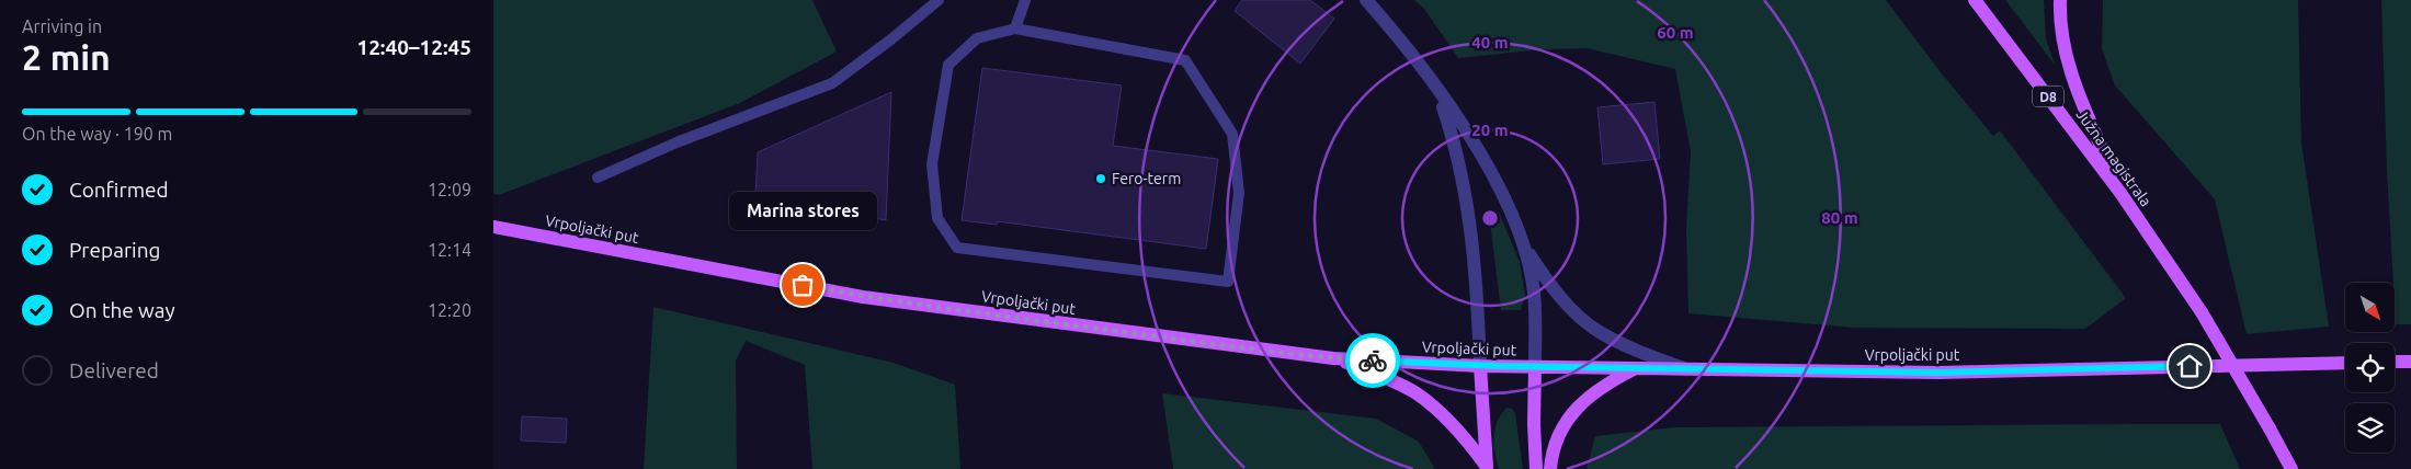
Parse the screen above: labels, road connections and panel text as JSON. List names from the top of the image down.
{
  "streets": {
    "main road": ["D8", "Južna magistrala", "Vrpoljački put"]
  },
  "places": ["Fero-term", "Marina stores"],
  "north": "bottom right",
  "page": {
    "heading": ["2 min", "Arriving in", "12:40–12:45"],
    "bar": "On the way · 190 m",
    "list": [
      ["Confirmed", "12:09"],
      ["Preparing", "12:14"],
      ["On the way", "12:20"],
      "Delivered"
    ],
    "bubble": "Marina stores"
  },
  "rings": [
    "60 m",
    "40 m",
    "20 m",
    "80 m"
  ]
}
